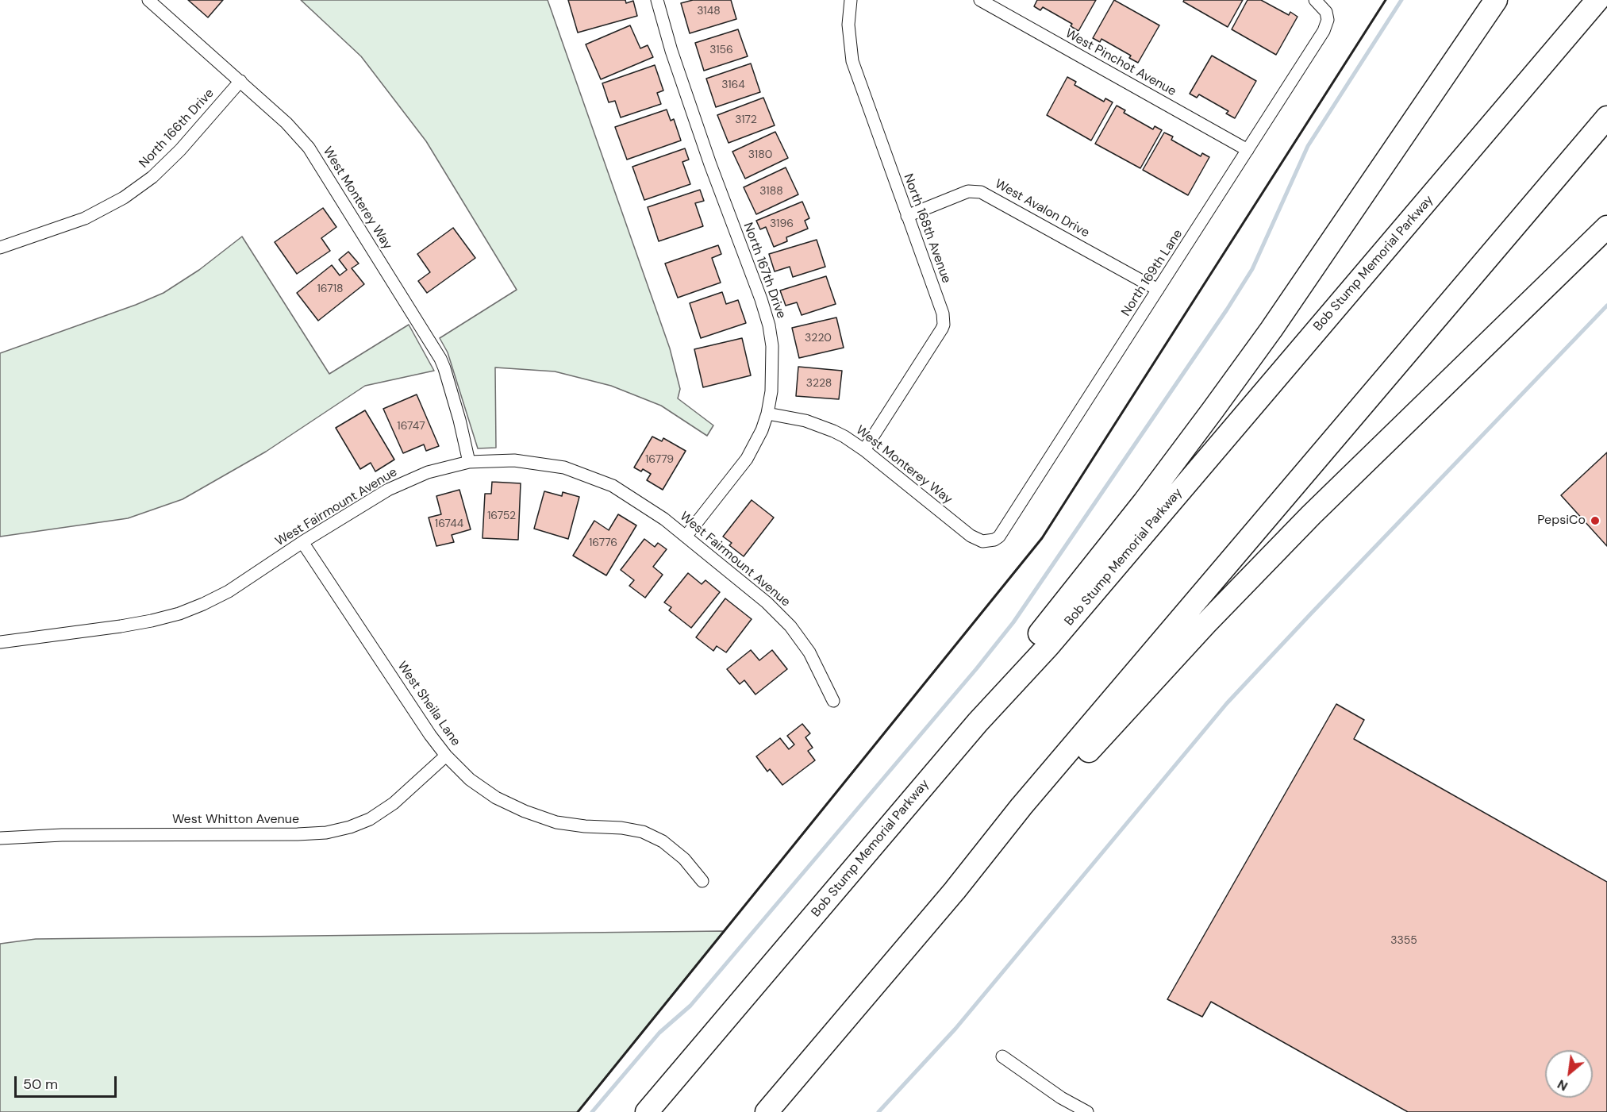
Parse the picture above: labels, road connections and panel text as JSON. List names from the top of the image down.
{
  "streets": {
    "highway": ["Bob Stump Memorial Parkway"],
    "street": [
      "West Pinchot Avenue",
      "North 166th Drive",
      "West Monterey Way",
      "West Avalon Drive",
      "North 168th Avenue",
      "North 167th Drive",
      "North 169th Lane",
      "West Fairmount Avenue",
      "West Sheila Lane",
      "West Whitton Avenue"
    ]
  },
  "crossings": [
    ["West Pinchot Avenue", "North 169th Lane"],
    ["North 166th Drive", "West Monterey Way"],
    ["West Monterey Way", "North 168th Avenue"],
    ["West Monterey Way", "North 167th Drive"],
    ["West Monterey Way", "North 169th Lane"],
    ["West Monterey Way", "West Fairmount Avenue"],
    ["West Avalon Drive", "North 168th Avenue"],
    ["West Avalon Drive", "North 169th Lane"],
    ["North 167th Drive", "West Fairmount Avenue"],
    ["West Fairmount Avenue", "West Sheila Lane"],
    ["West Sheila Lane", "West Whitton Avenue"]
  ],
  "places": ["PepsiCo"],
  "house_numbers": [
    "3148",
    "3156",
    "3164",
    "3172",
    "3180",
    "3188",
    "3196",
    "16718",
    "3220",
    "3228",
    "16747",
    "16779",
    "16752",
    "16744",
    "16776",
    "3355"
  ],
  "scale_bar": "50 m",
  "north": "bottom left"
}
